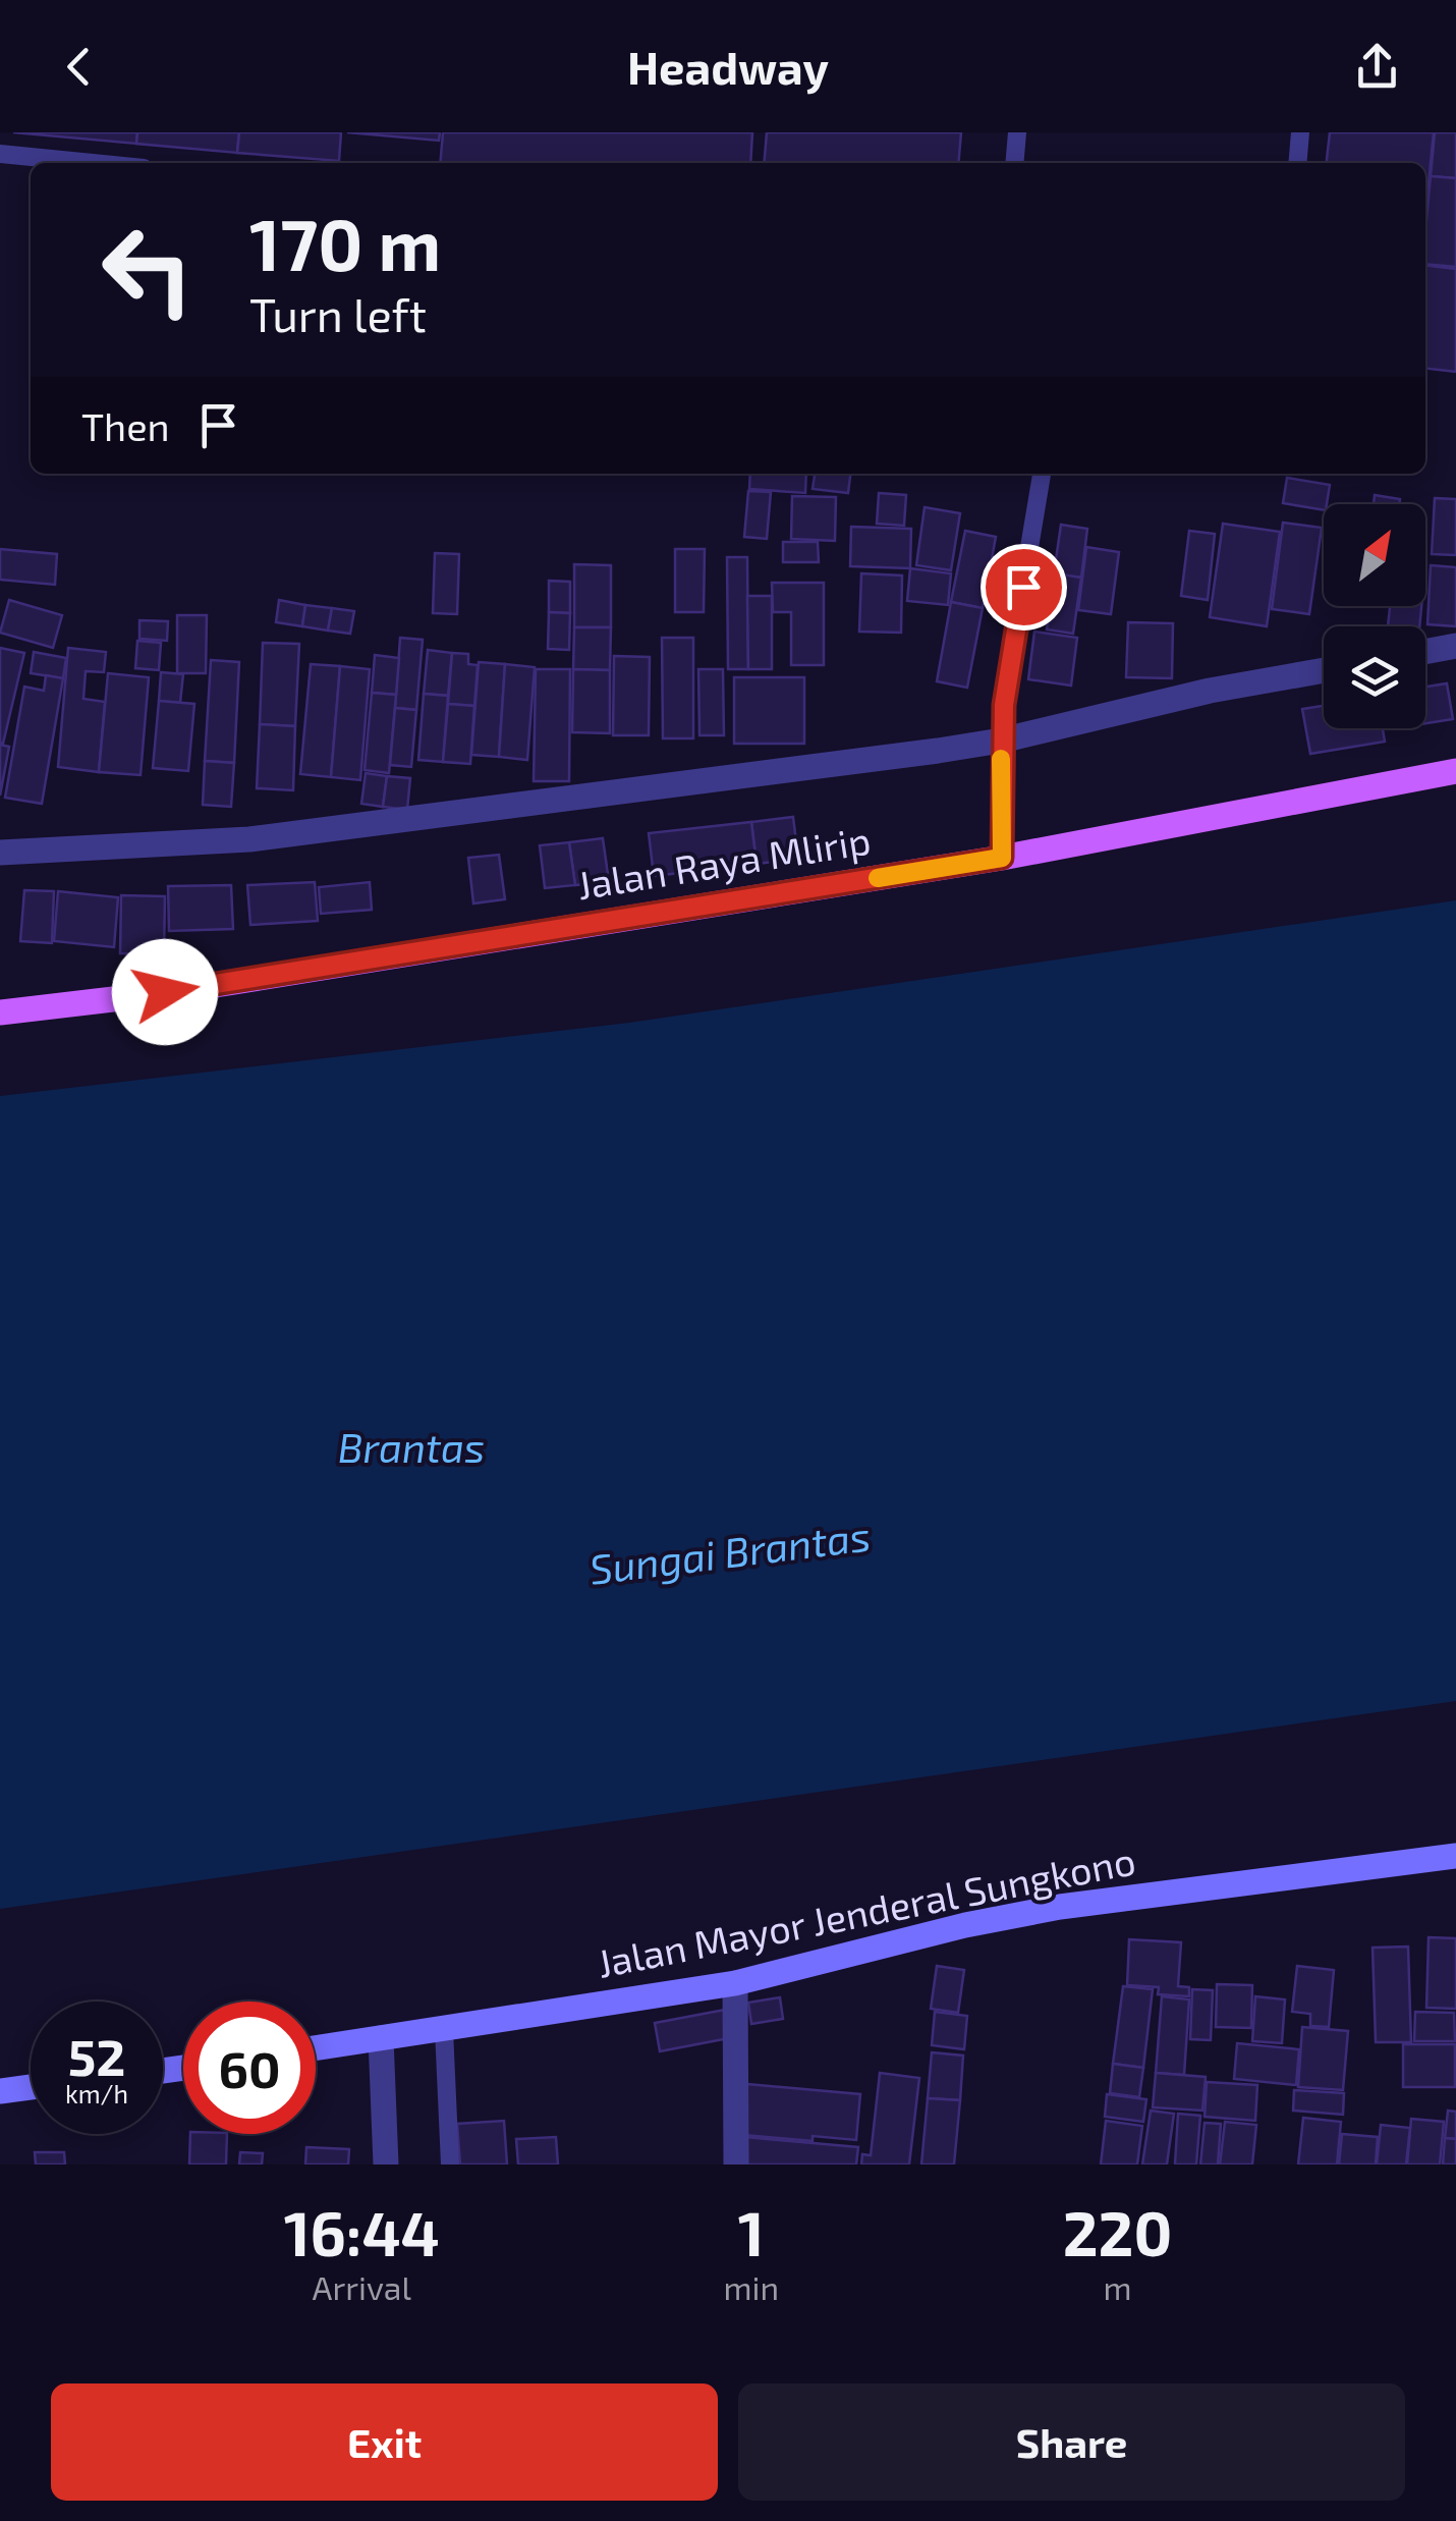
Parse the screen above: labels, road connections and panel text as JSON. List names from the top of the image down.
{
  "streets": {
    "main road": ["Jalan Raya Mlirip", "Jalan Mayor Jenderal Sungkono"]
  },
  "water": ["Brantas", "Sungai Brantas"],
  "north": "top right",
  "page": {
    "header": "Headway",
    "turn": ["170 m", "Turn left"],
    "then": "Then",
    "speed": "52 km/h",
    "limit": "60",
    "eta": [
      "16:44",
      "Arrival",
      "1",
      "min",
      "220",
      "m"
    ],
    "buttons": ["Exit", "Share"]
  }
}
